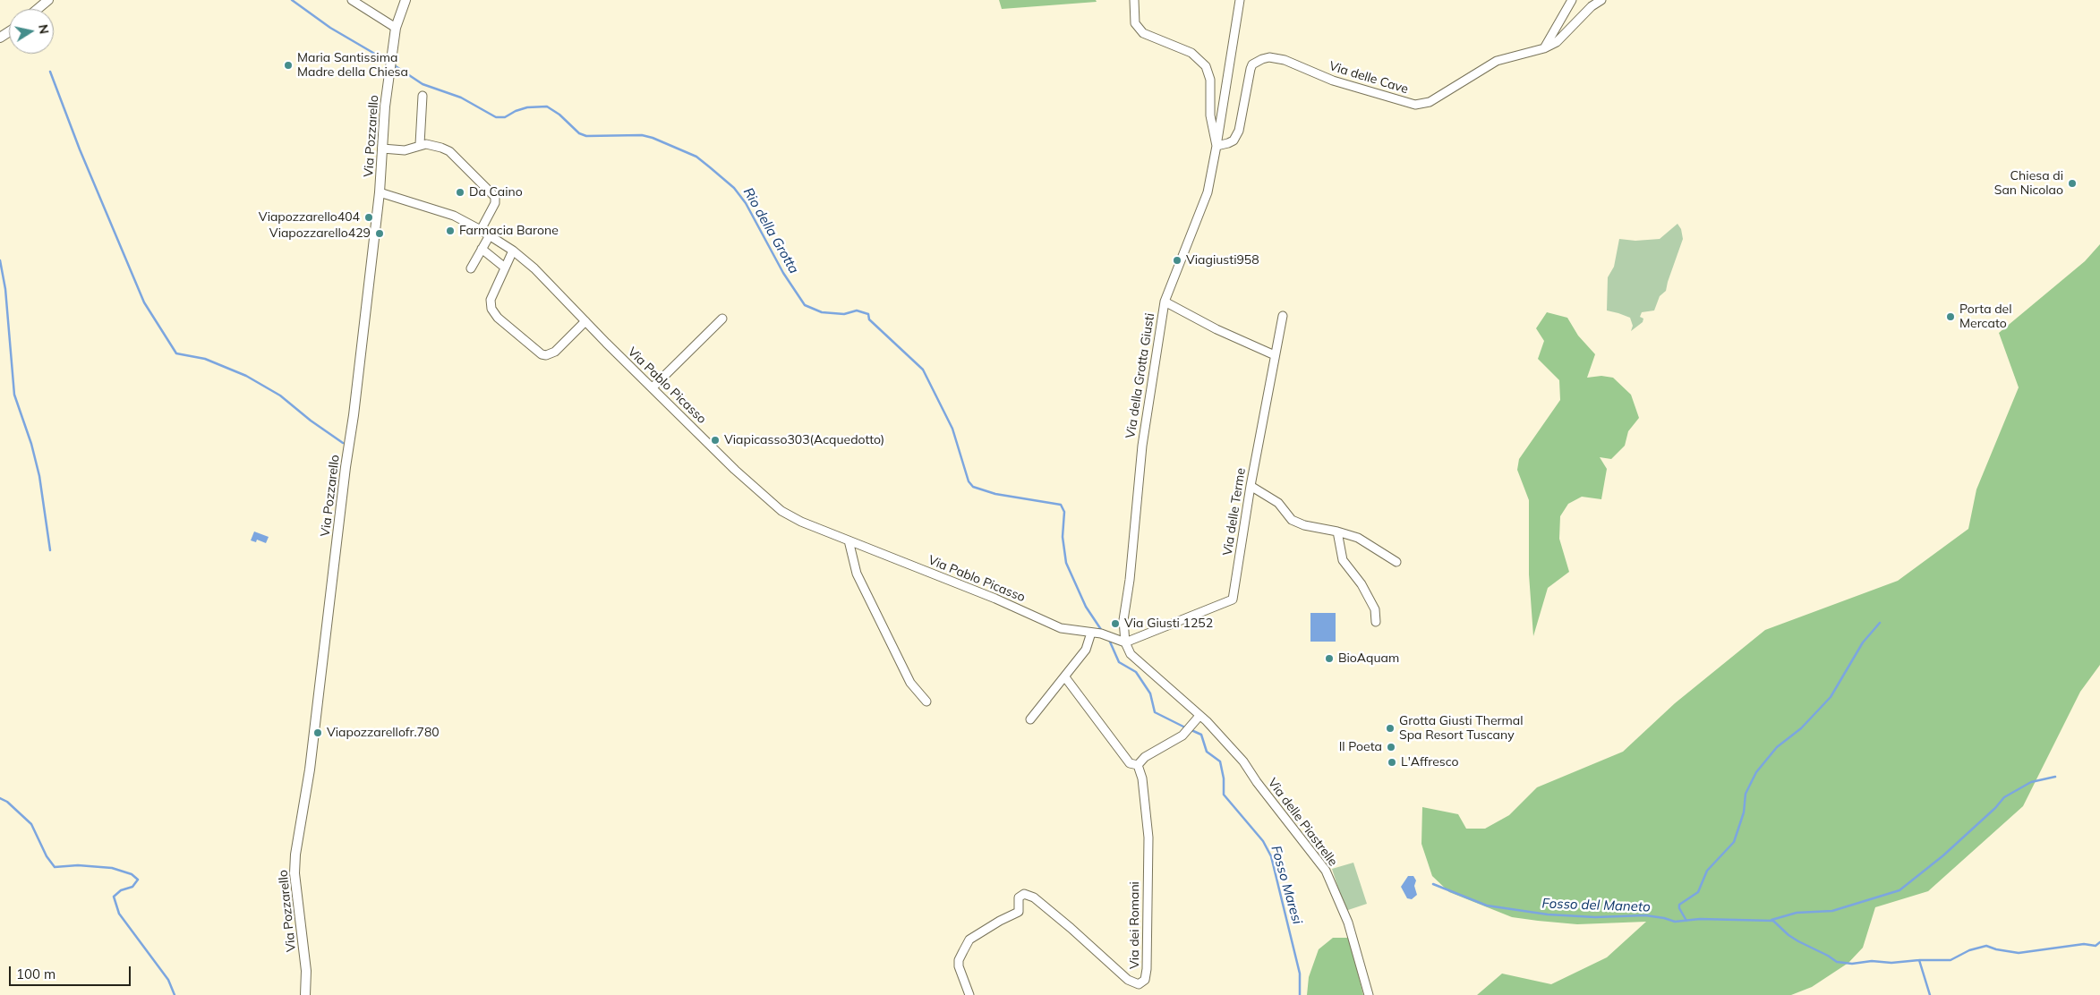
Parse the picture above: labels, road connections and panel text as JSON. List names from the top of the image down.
{
  "streets": {
    "street": [
      "Via delle Cave",
      "Via Pozzarello",
      "Via della Grotta Giusti",
      "Via Pablo Picasso",
      "Via delle Terme",
      "Via delle Piastrelle",
      "Via dei Romani"
    ]
  },
  "crossings": [
    ["Via delle Cave", "Via della Grotta Giusti"],
    ["Via Pozzarello", "Via Pablo Picasso"],
    ["Via della Grotta Giusti", "Via Pablo Picasso"],
    ["Via della Grotta Giusti", "Via delle Terme"],
    ["Via Pablo Picasso", "Via delle Terme"]
  ],
  "water": ["Rio della Grotta", "Fosso Maresi", "Fosso del Maneto"],
  "places": [
    "Maria Santissima Madre della Chiesa",
    "Chiesa di San Nicolao",
    "Da Caino",
    "Viapozzarello404",
    "Farmacia Barone",
    "Viapozzarello429",
    "Viagiusti958",
    "Porta del Mercato",
    "Viapicasso303(Acquedotto)",
    "Via Giusti 1252",
    "BioAquam",
    "Grotta Giusti Thermal Spa Resort Tuscany",
    "Viapozzarellofr.780",
    "Il Poeta",
    "L'Affresco"
  ],
  "scale_bar": "100 m",
  "north": "right"
}
